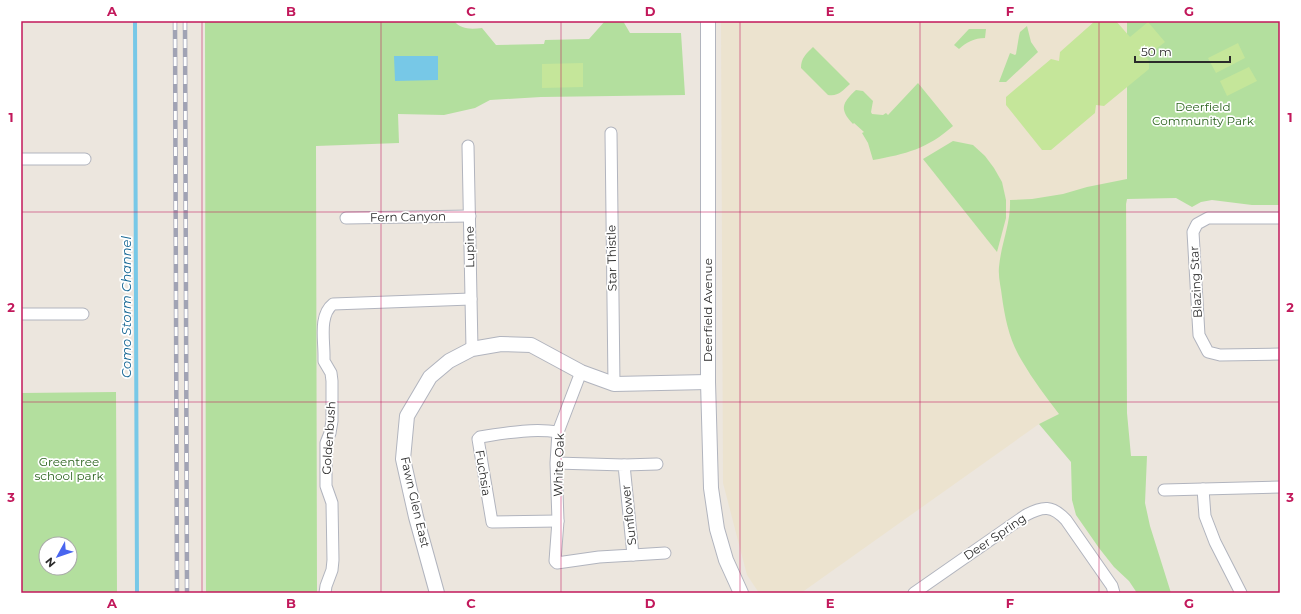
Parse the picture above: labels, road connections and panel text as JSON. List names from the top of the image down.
{
  "streets": {
    "street": [
      "Fern Canyon",
      "Lupine",
      "Star Thistle",
      "Blazing Star",
      "Deerfield Avenue",
      "Goldenbush",
      "White Oak",
      "Fuchsia",
      "Fawn Glen East",
      "Sunflower",
      "Deer Spring"
    ]
  },
  "crossings": [
    ["Fern Canyon", "Lupine"],
    ["Lupine", "Goldenbush"],
    ["Lupine", "Fawn Glen East"],
    ["Star Thistle", "Fawn Glen East"],
    ["Deerfield Avenue", "Fawn Glen East"],
    ["White Oak", "Fuchsia"],
    ["White Oak", "Fawn Glen East"],
    ["White Oak", "Sunflower"]
  ],
  "water": ["Como Storm Channel"],
  "parks": ["Deerfield Community Park", "Greentree school park"],
  "scale_bar": "50 m",
  "north": "bottom left",
  "grid": {
    "columns": [
      "A",
      "B",
      "C",
      "D",
      "E",
      "F",
      "G"
    ],
    "rows": ["1", "2", "3"]
  }
}
